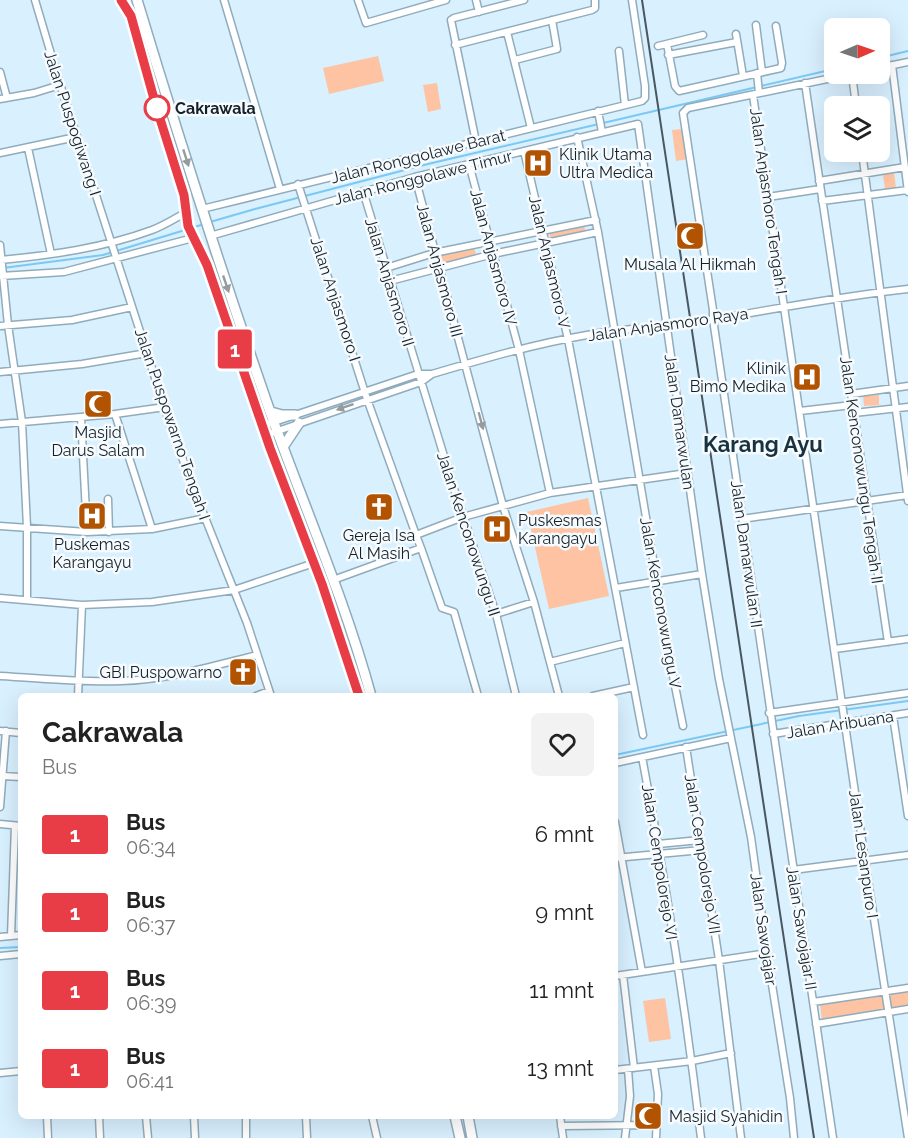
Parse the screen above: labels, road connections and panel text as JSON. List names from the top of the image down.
{
  "streets": {
    "street": [
      "Jalan Puspogiwang I",
      "Jalan Ronggolawe Barat",
      "Jalan Ronggolawe Timur",
      "Jalan Anjasmoro Tengah I",
      "Jalan Anjasmoro IV",
      "Jalan Anjasmoro V",
      "Jalan Anjasmoro III",
      "Jalan Anjasmoro II",
      "Jalan Anjasmoro I",
      "Jalan Anjasmoro Raya",
      "Jalan Damarwulan",
      "Jalan Puspowarno Tengah I",
      "Jalan Kenconowungu Tengah II",
      "Jalan Kenconowungu II",
      "Jalan Damarwulan II",
      "Jalan Kenconowungu V",
      "Jalan Aribuana",
      "Jalan Cempolorejo VII",
      "Jalan Lesanpuro I",
      "Jalan Cempolorejo VI",
      "Jalan Sawojajar II",
      "Jalan Sawojajar"
    ]
  },
  "crossings": [
    ["Jalan Puspogiwang I", "Jalan Puspowarno Tengah I"],
    ["Jalan Ronggolawe Barat", "Jalan Anjasmoro I"],
    ["Jalan Ronggolawe Timur", "Jalan Anjasmoro IV"],
    ["Jalan Ronggolawe Timur", "Jalan Anjasmoro V"],
    ["Jalan Ronggolawe Timur", "Jalan Anjasmoro III"],
    ["Jalan Ronggolawe Timur", "Jalan Anjasmoro II"],
    ["Jalan Ronggolawe Timur", "Jalan Anjasmoro I"],
    ["Jalan Ronggolawe Timur", "Jalan Damarwulan"],
    ["Jalan Ronggolawe Timur", "Jalan Kenconowungu V"],
    ["Jalan Anjasmoro Tengah I", "Jalan Anjasmoro Raya"],
    ["Jalan Anjasmoro Tengah I", "Jalan Damarwulan II"],
    ["Jalan Anjasmoro Tengah I", "Jalan Lesanpuro I"],
    ["Jalan Anjasmoro IV", "Jalan Anjasmoro Raya"],
    ["Jalan Anjasmoro V", "Jalan Anjasmoro Raya"],
    ["Jalan Anjasmoro III", "Jalan Anjasmoro Raya"],
    ["Jalan Anjasmoro II", "Jalan Anjasmoro Raya"],
    ["Jalan Anjasmoro II", "Jalan Kenconowungu II"],
    ["Jalan Anjasmoro I", "Jalan Anjasmoro Raya"],
    ["Jalan Anjasmoro Raya", "Jalan Damarwulan"],
    ["Jalan Anjasmoro Raya", "Jalan Kenconowungu Tengah II"],
    ["Jalan Anjasmoro Raya", "Jalan Kenconowungu II"],
    ["Jalan Anjasmoro Raya", "Jalan Damarwulan II"],
    ["Jalan Anjasmoro Raya", "Jalan Kenconowungu V"],
    ["Jalan Damarwulan", "Jalan Sawojajar"],
    ["Jalan Damarwulan II", "Jalan Sawojajar II"],
    ["Jalan Aribuana", "Jalan Lesanpuro I"],
    ["Jalan Aribuana", "Jalan Sawojajar II"]
  ],
  "districts": ["Karang Ayu"],
  "places": {
    "other": ["Cakrawala"],
    "hospital": [
      "Klinik Utama Ultra Medica",
      "Klinik Bimo Medika",
      "Puskemas Karangayu",
      "Puskesmas Karangayu"
    ],
    "mosque": ["Musala Al Hikmah", "Masjid Darus Salam", "Masjid Syahidin"],
    "church": ["Gereja Isa Al Masih", "GBI Puspowarno"]
  },
  "lines": ["bus line 1"],
  "north": "right",
  "page": {
    "on_map": "1",
    "heading": ["Cakrawala", "Bus"],
    "list": [
      {
        "mark": "1",
        "name": "Bus",
        "note": "06:34",
        "value": "6 mnt"
      },
      {
        "mark": "1",
        "name": "Bus",
        "note": "06:37",
        "value": "9 mnt"
      },
      {
        "mark": "1",
        "name": "Bus",
        "note": "06:39",
        "value": "11 mnt"
      },
      {
        "mark": "1",
        "name": "Bus",
        "note": "06:41",
        "value": "13 mnt"
      }
    ]
  }
}
